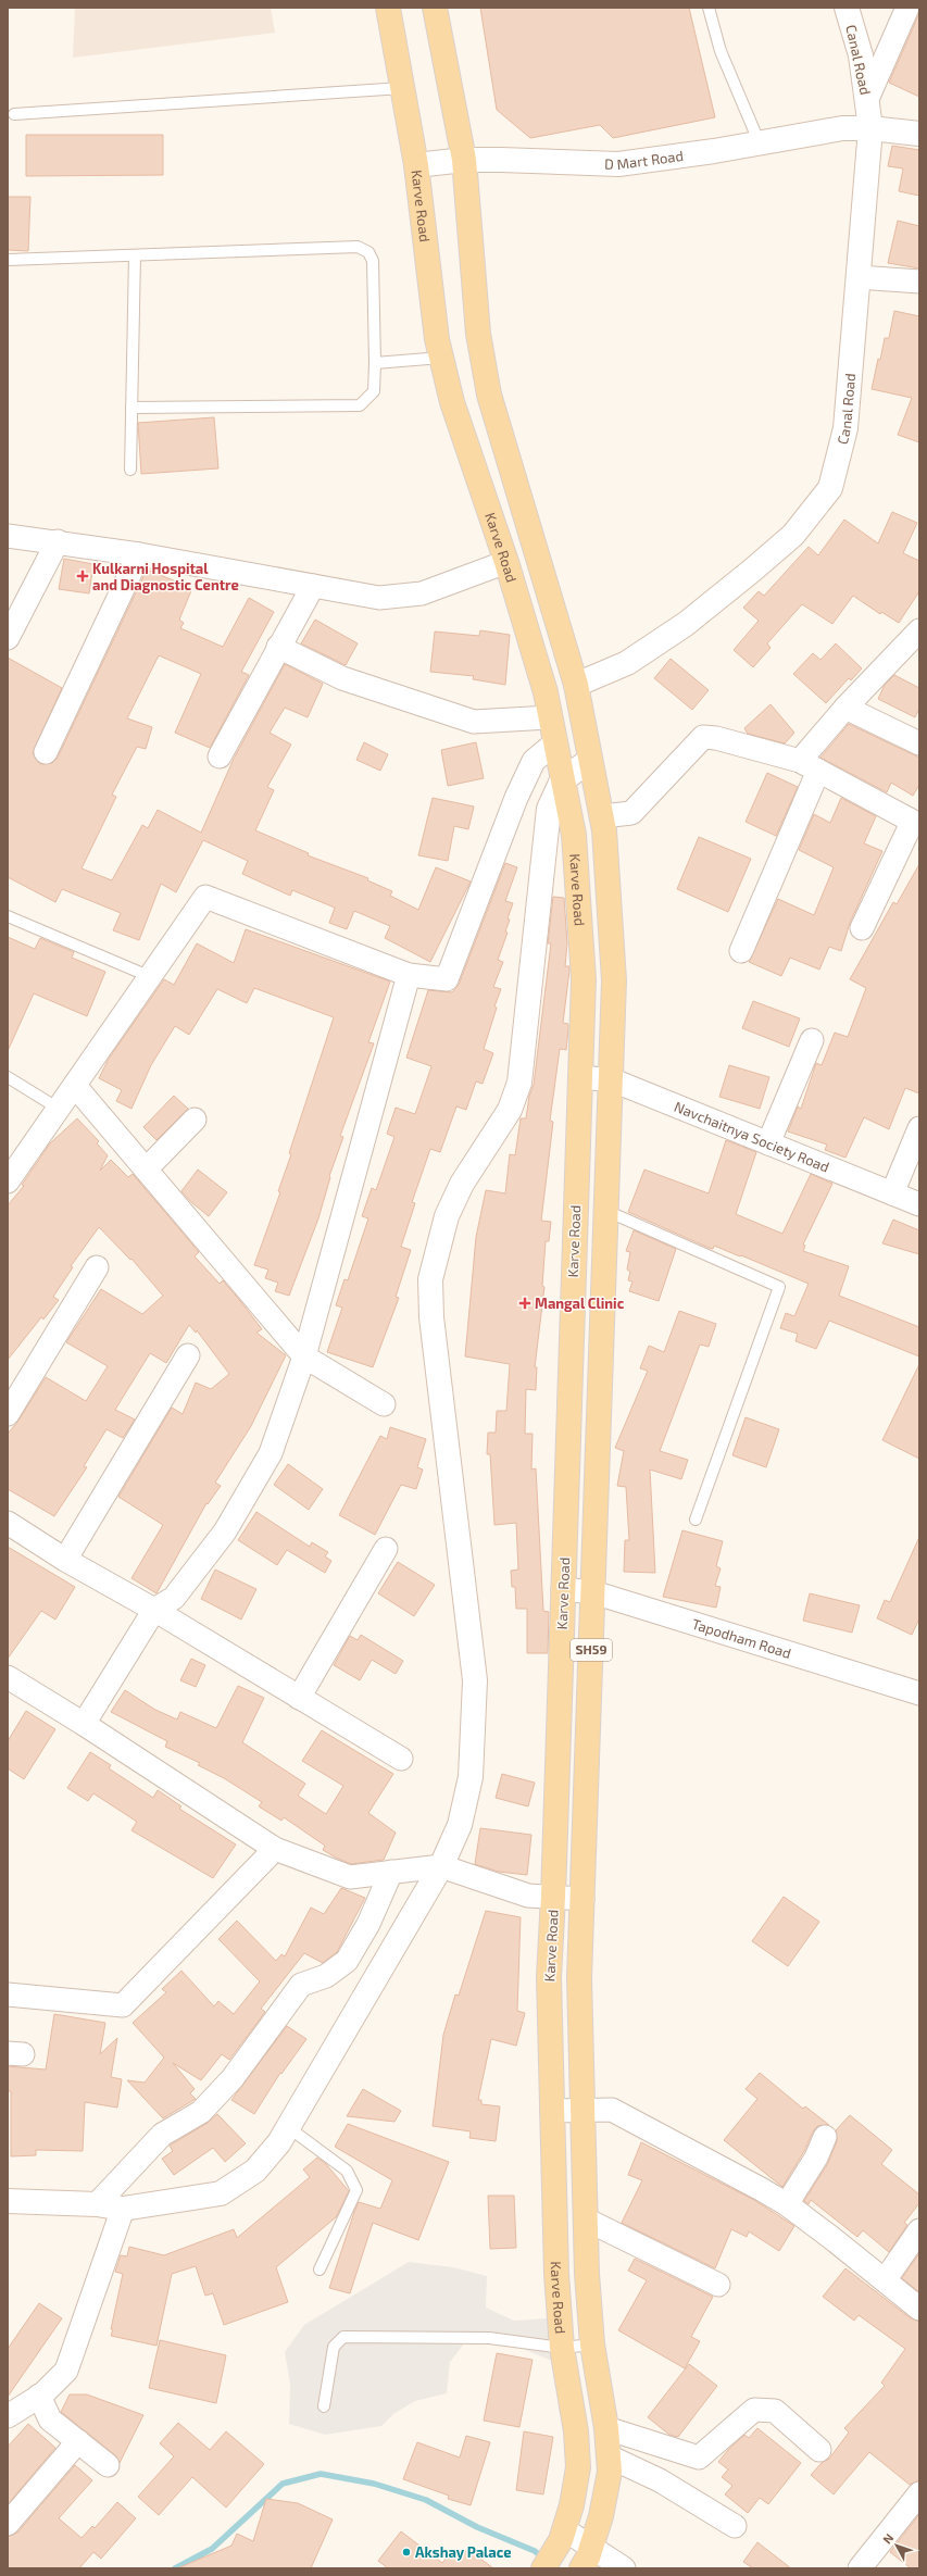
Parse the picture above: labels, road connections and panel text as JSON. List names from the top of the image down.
{
  "streets": {
    "main road": ["Karve Road", "SH59"],
    "street": [
      "Canal Road",
      "D Mart Road",
      "Navchaitnya Society Road",
      "Tapodham Road"
    ]
  },
  "crossings": [
    ["Canal Road", "D Mart Road"],
    ["Canal Road", "Karve Road"],
    ["D Mart Road", "Karve Road"],
    ["Karve Road", "Navchaitnya Society Road"],
    ["Karve Road", "Tapodham Road"]
  ],
  "places": {
    "health": ["Kulkarni Hospital and Diagnostic Centre", "Mangal Clinic"],
    "other": ["Akshay Palace"]
  },
  "north": "top left"
}
